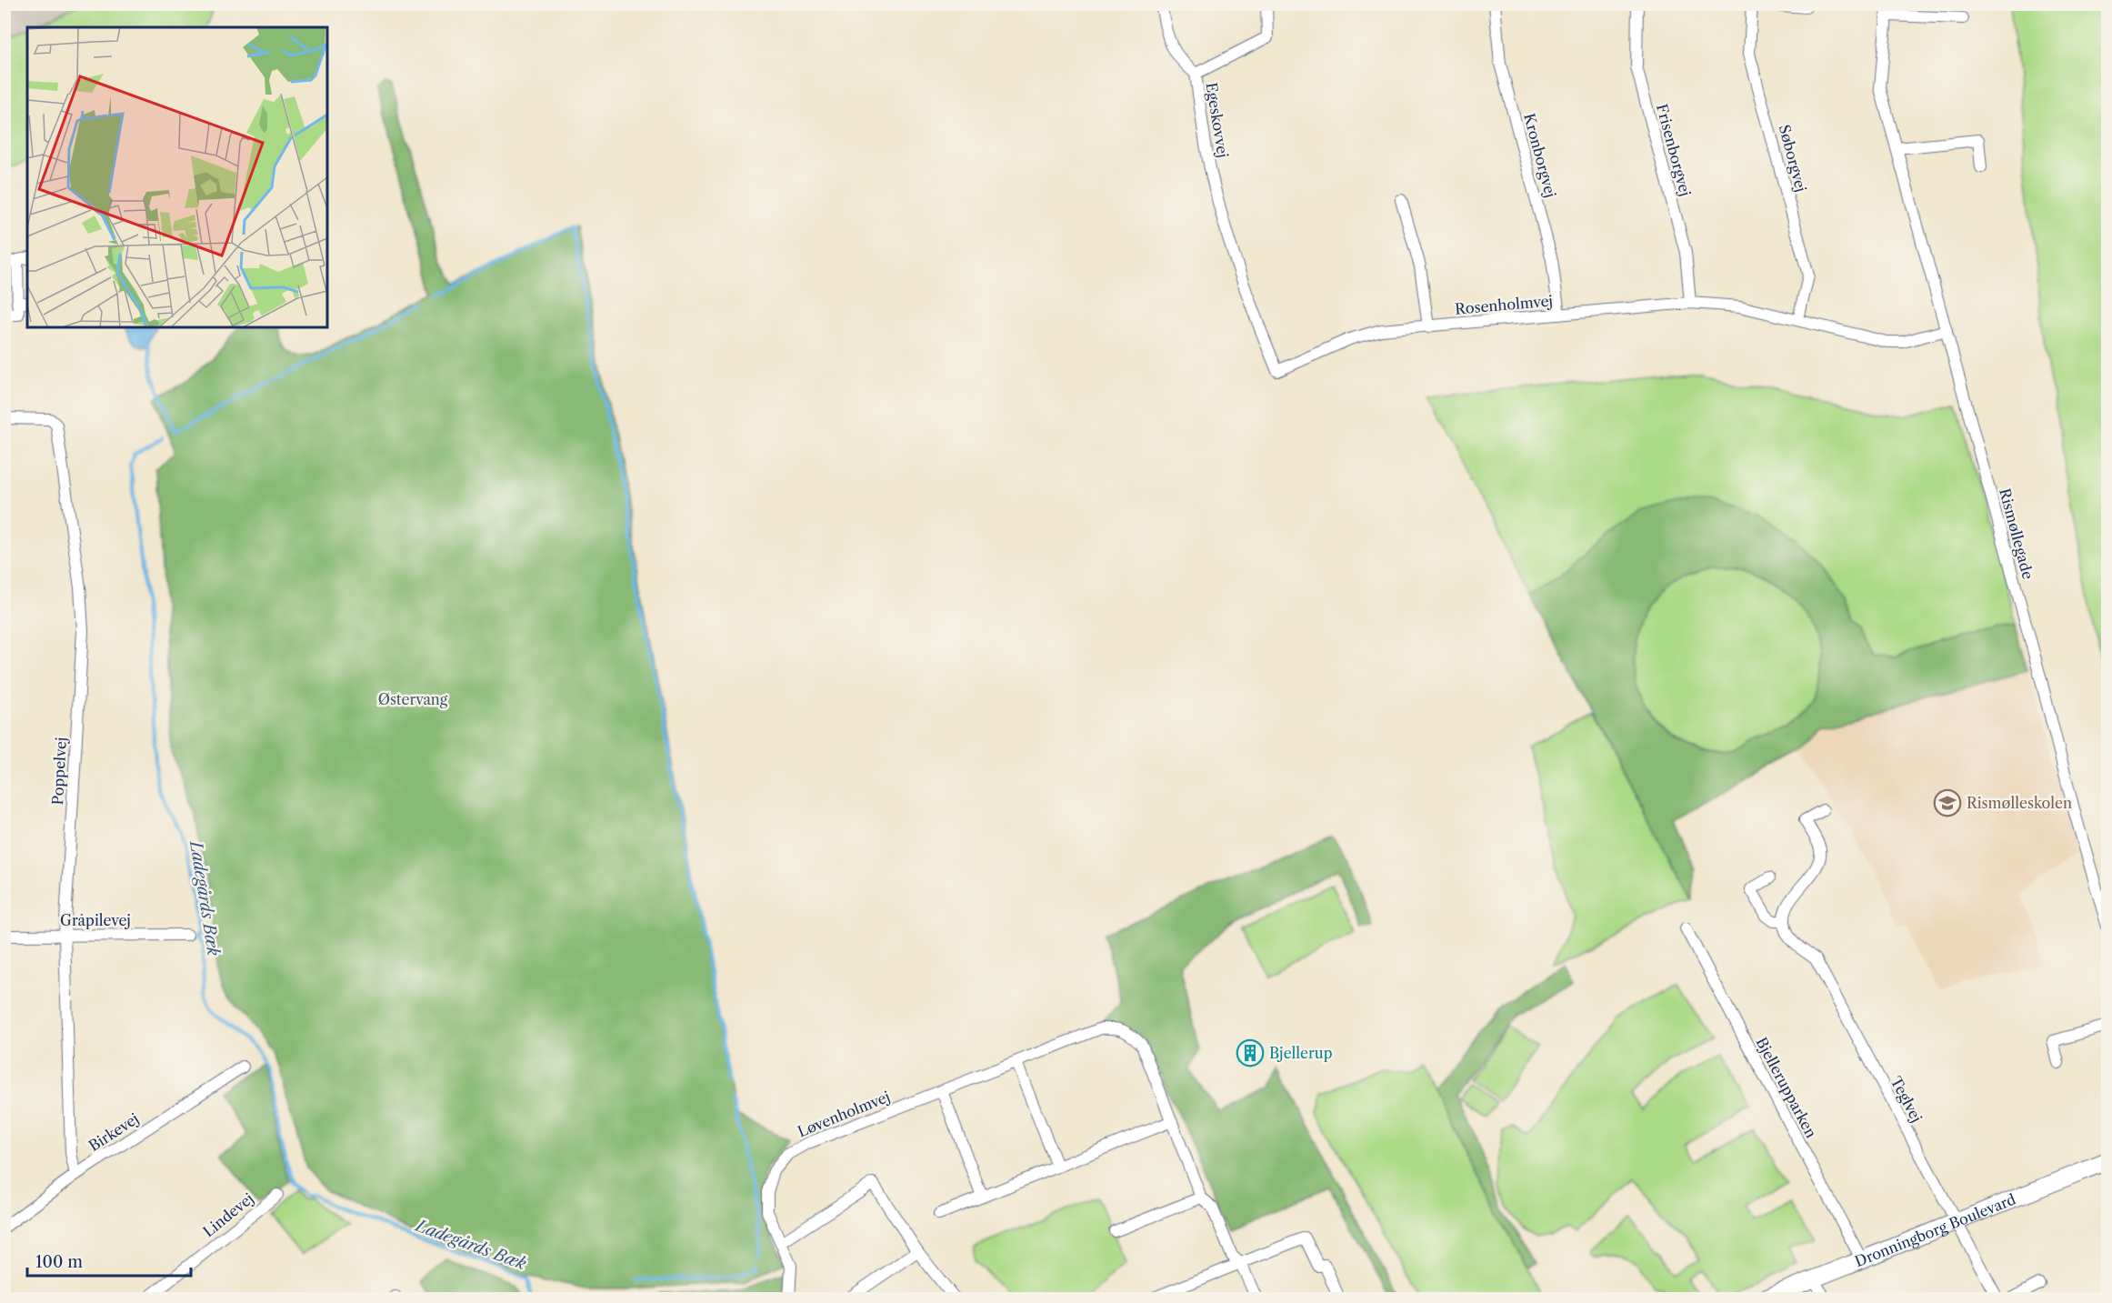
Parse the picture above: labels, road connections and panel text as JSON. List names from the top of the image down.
{
  "streets": {
    "street": [
      "Egeskovvej",
      "Frisenborgvej",
      "Kronborgvej",
      "Søborgvej",
      "Rosenholmvej",
      "Rismøllegade",
      "Poppelvej",
      "Gråpilevej",
      "Bjellerupparken",
      "Teglvej",
      "Løvenholmvej",
      "Birkevej",
      "Lindevej",
      "Dronningborg Boulevard"
    ]
  },
  "crossings": [
    ["Egeskovvej", "Rosenholmvej"],
    ["Frisenborgvej", "Rosenholmvej"],
    ["Kronborgvej", "Rosenholmvej"],
    ["Søborgvej", "Rosenholmvej"],
    ["Rosenholmvej", "Rismøllegade"],
    ["Poppelvej", "Gråpilevej"],
    ["Poppelvej", "Birkevej"],
    ["Bjellerupparken", "Dronningborg Boulevard"],
    ["Teglvej", "Dronningborg Boulevard"]
  ],
  "water": ["Ladegårds Bæk"],
  "parks": ["Østervang"],
  "places": {
    "school or university": ["Rismølleskolen"],
    "building": ["Bjellerup"]
  },
  "scale_bar": "100 m"
}
